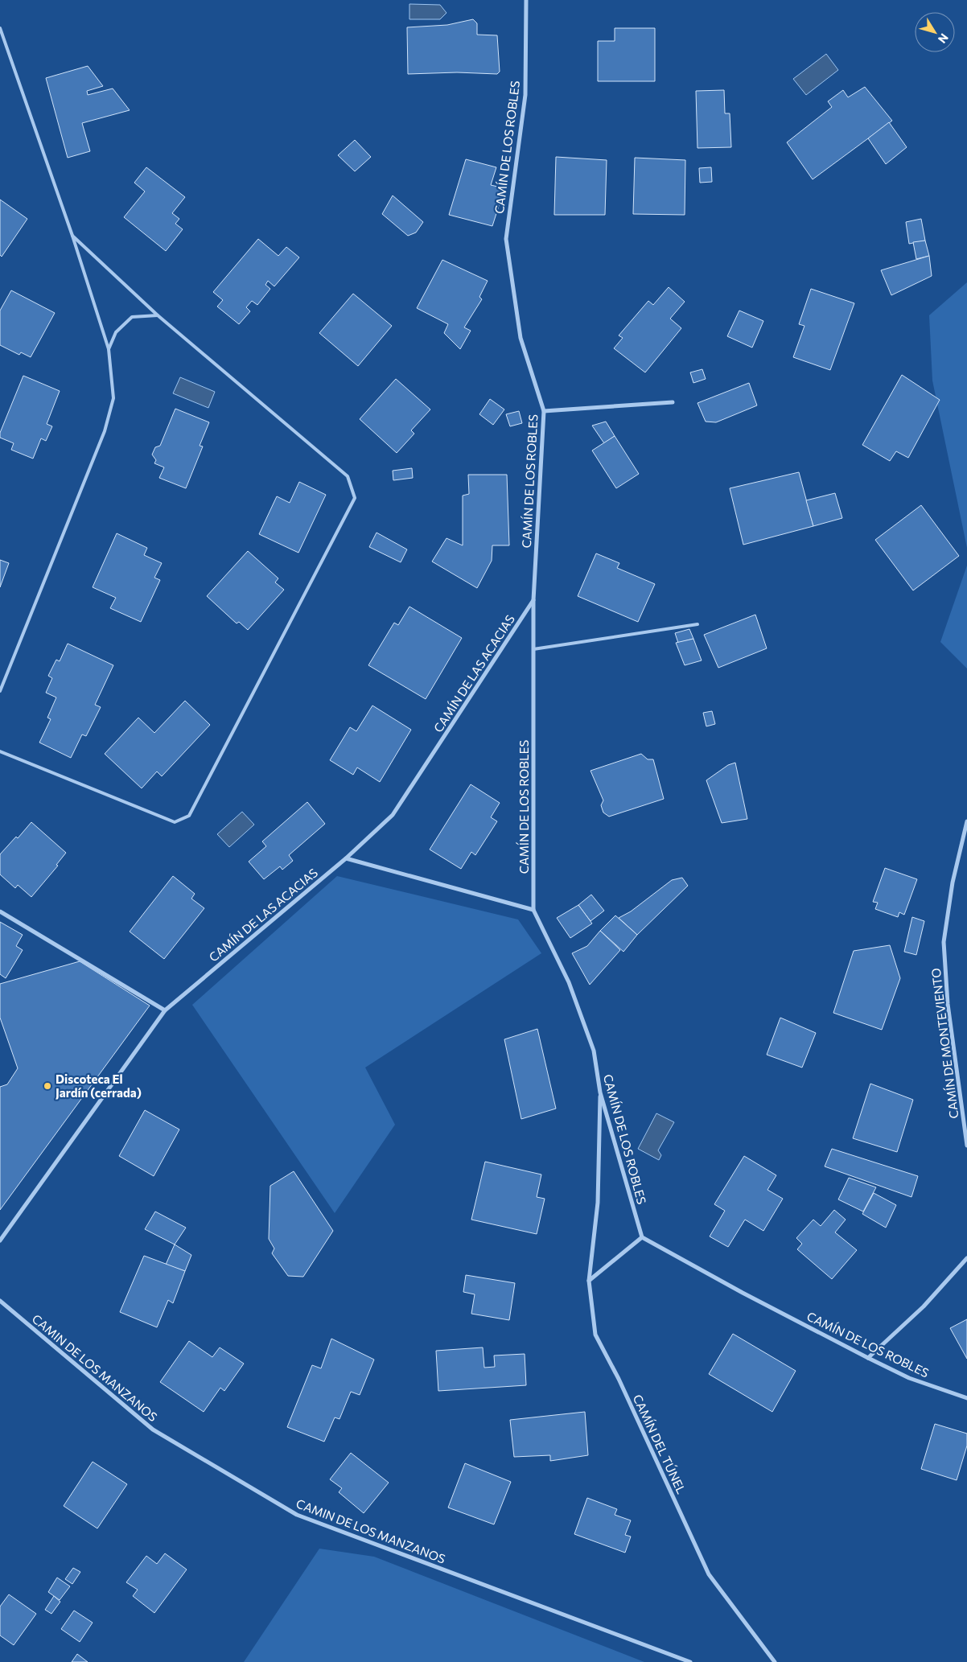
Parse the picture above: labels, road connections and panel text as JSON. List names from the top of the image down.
{
  "streets": {
    "street": [
      "CAMÍN DE LOS ROBLES",
      "CAMÍN DE LAS ACACIAS",
      "CAMÍN DE MONTEVIENTO",
      "CAMIN DE LOS MANZANOS",
      "CAMÍN DEL TÚNEL"
    ]
  },
  "crossings": [
    ["CAMÍN DE LOS ROBLES", "CAMÍN DE LAS ACACIAS"],
    ["CAMÍN DE LOS ROBLES", "CAMÍN DEL TÚNEL"]
  ],
  "places": ["Discoteca El Jardín (cerrada)"],
  "north": "bottom right"
}
